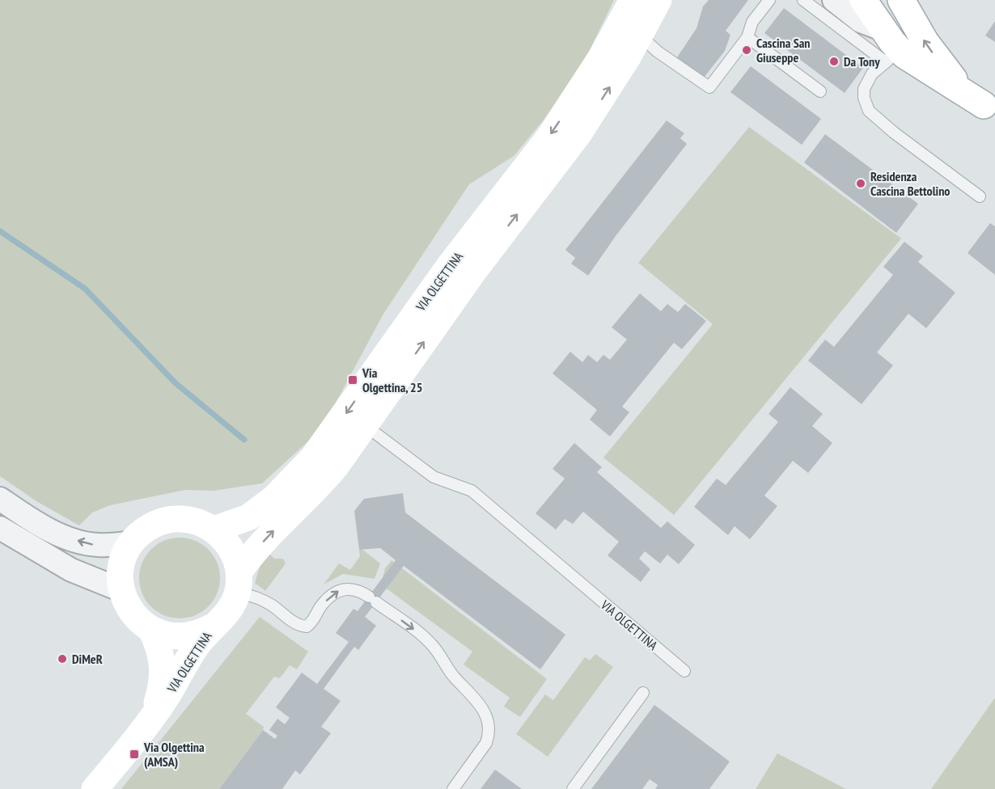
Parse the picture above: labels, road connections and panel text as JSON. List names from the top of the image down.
{
  "streets": {
    "street": ["VIA OLGETTINA"]
  },
  "places": {
    "other": [
      "Cascina San Giuseppe",
      "Da Tony",
      "Residenza Cascina Bettolino",
      "DiMeR"
    ],
    "transit": ["Via Olgettina, 25", "Via Olgettina (AMSA)"]
  }
}
